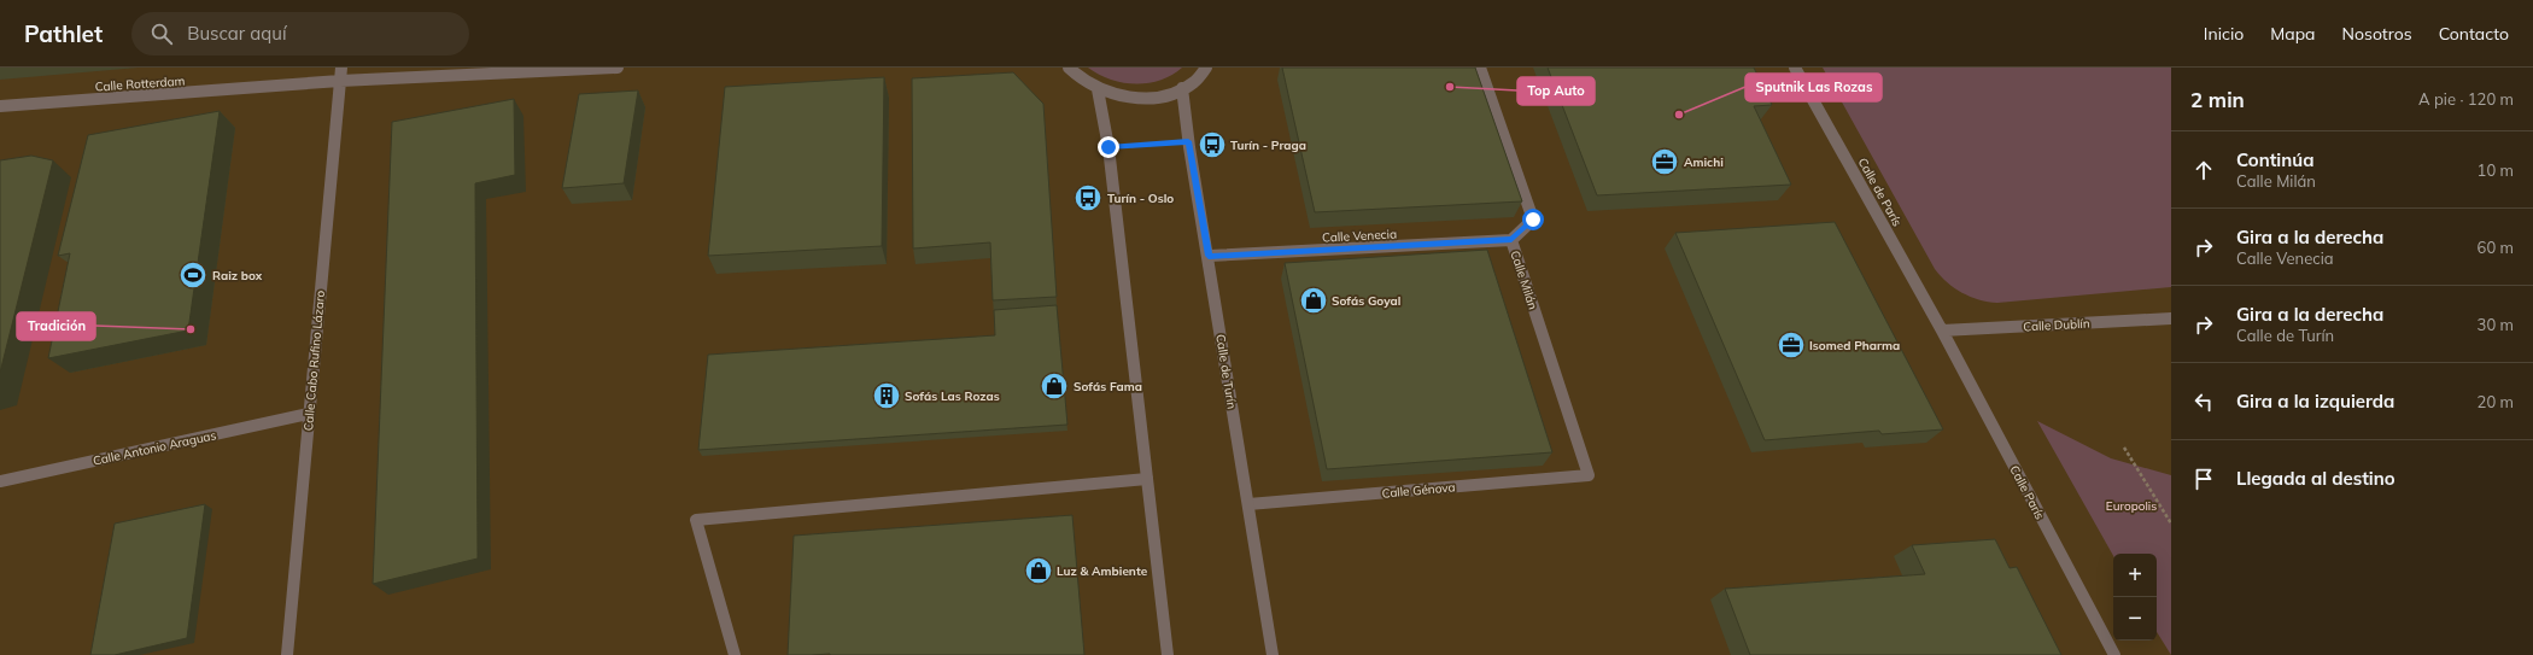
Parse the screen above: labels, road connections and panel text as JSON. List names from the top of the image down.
{
  "streets": {
    "street": [
      "Calle Rotterdam",
      "Calle de París",
      "Calle Venecia",
      "Calle Milán",
      "Calle Dublín",
      "Calle Cabo Rufino Lázaro",
      "Calle de Turín",
      "Calle Antonio Araguas",
      "Calle Génova",
      "Calle París"
    ]
  },
  "crossings": [
    ["Calle Rotterdam", "Calle Cabo Rufino Lázaro"],
    ["Calle de París", "Calle Dublín"],
    ["Calle de París", "Calle París"],
    ["Calle Venecia", "Calle Milán"],
    ["Calle Venecia", "Calle de Turín"],
    ["Calle Milán", "Calle Génova"],
    ["Calle Dublín", "Calle París"],
    ["Calle Cabo Rufino Lázaro", "Calle Antonio Araguas"],
    ["Calle de Turín", "Calle Génova"]
  ],
  "parks": ["Europolis"],
  "places": {
    "other": ["Top Auto", "Sputnik Las Rozas", "Tradición"],
    "bus stop": ["Turín - Praga", "Turín - Oslo"],
    "office": ["Amichi", "Isomed Pharma"],
    "sports": ["Raiz box"],
    "shop": ["Sofás Goyal", "Sofás Fama", "Luz & Ambiente"],
    "building": ["Sofás Las Rozas"]
  },
  "page": {
    "header": "Pathlet",
    "search": "Buscar aquí",
    "nav": [
      "Inicio",
      "Mapa",
      "Nosotros",
      "Contacto"
    ],
    "heading": ["2 min", "A pie · 120 m"],
    "list": [
      ["Continúa", "Calle Milán", "10 m"],
      ["Gira a la derecha", "Calle Venecia", "60 m"],
      ["Gira a la derecha", "Calle de Turín", "30 m"],
      ["Gira a la izquierda", "20 m"],
      "Llegada al destino"
    ],
    "map_buttons": ["+", "−"]
  }
}
